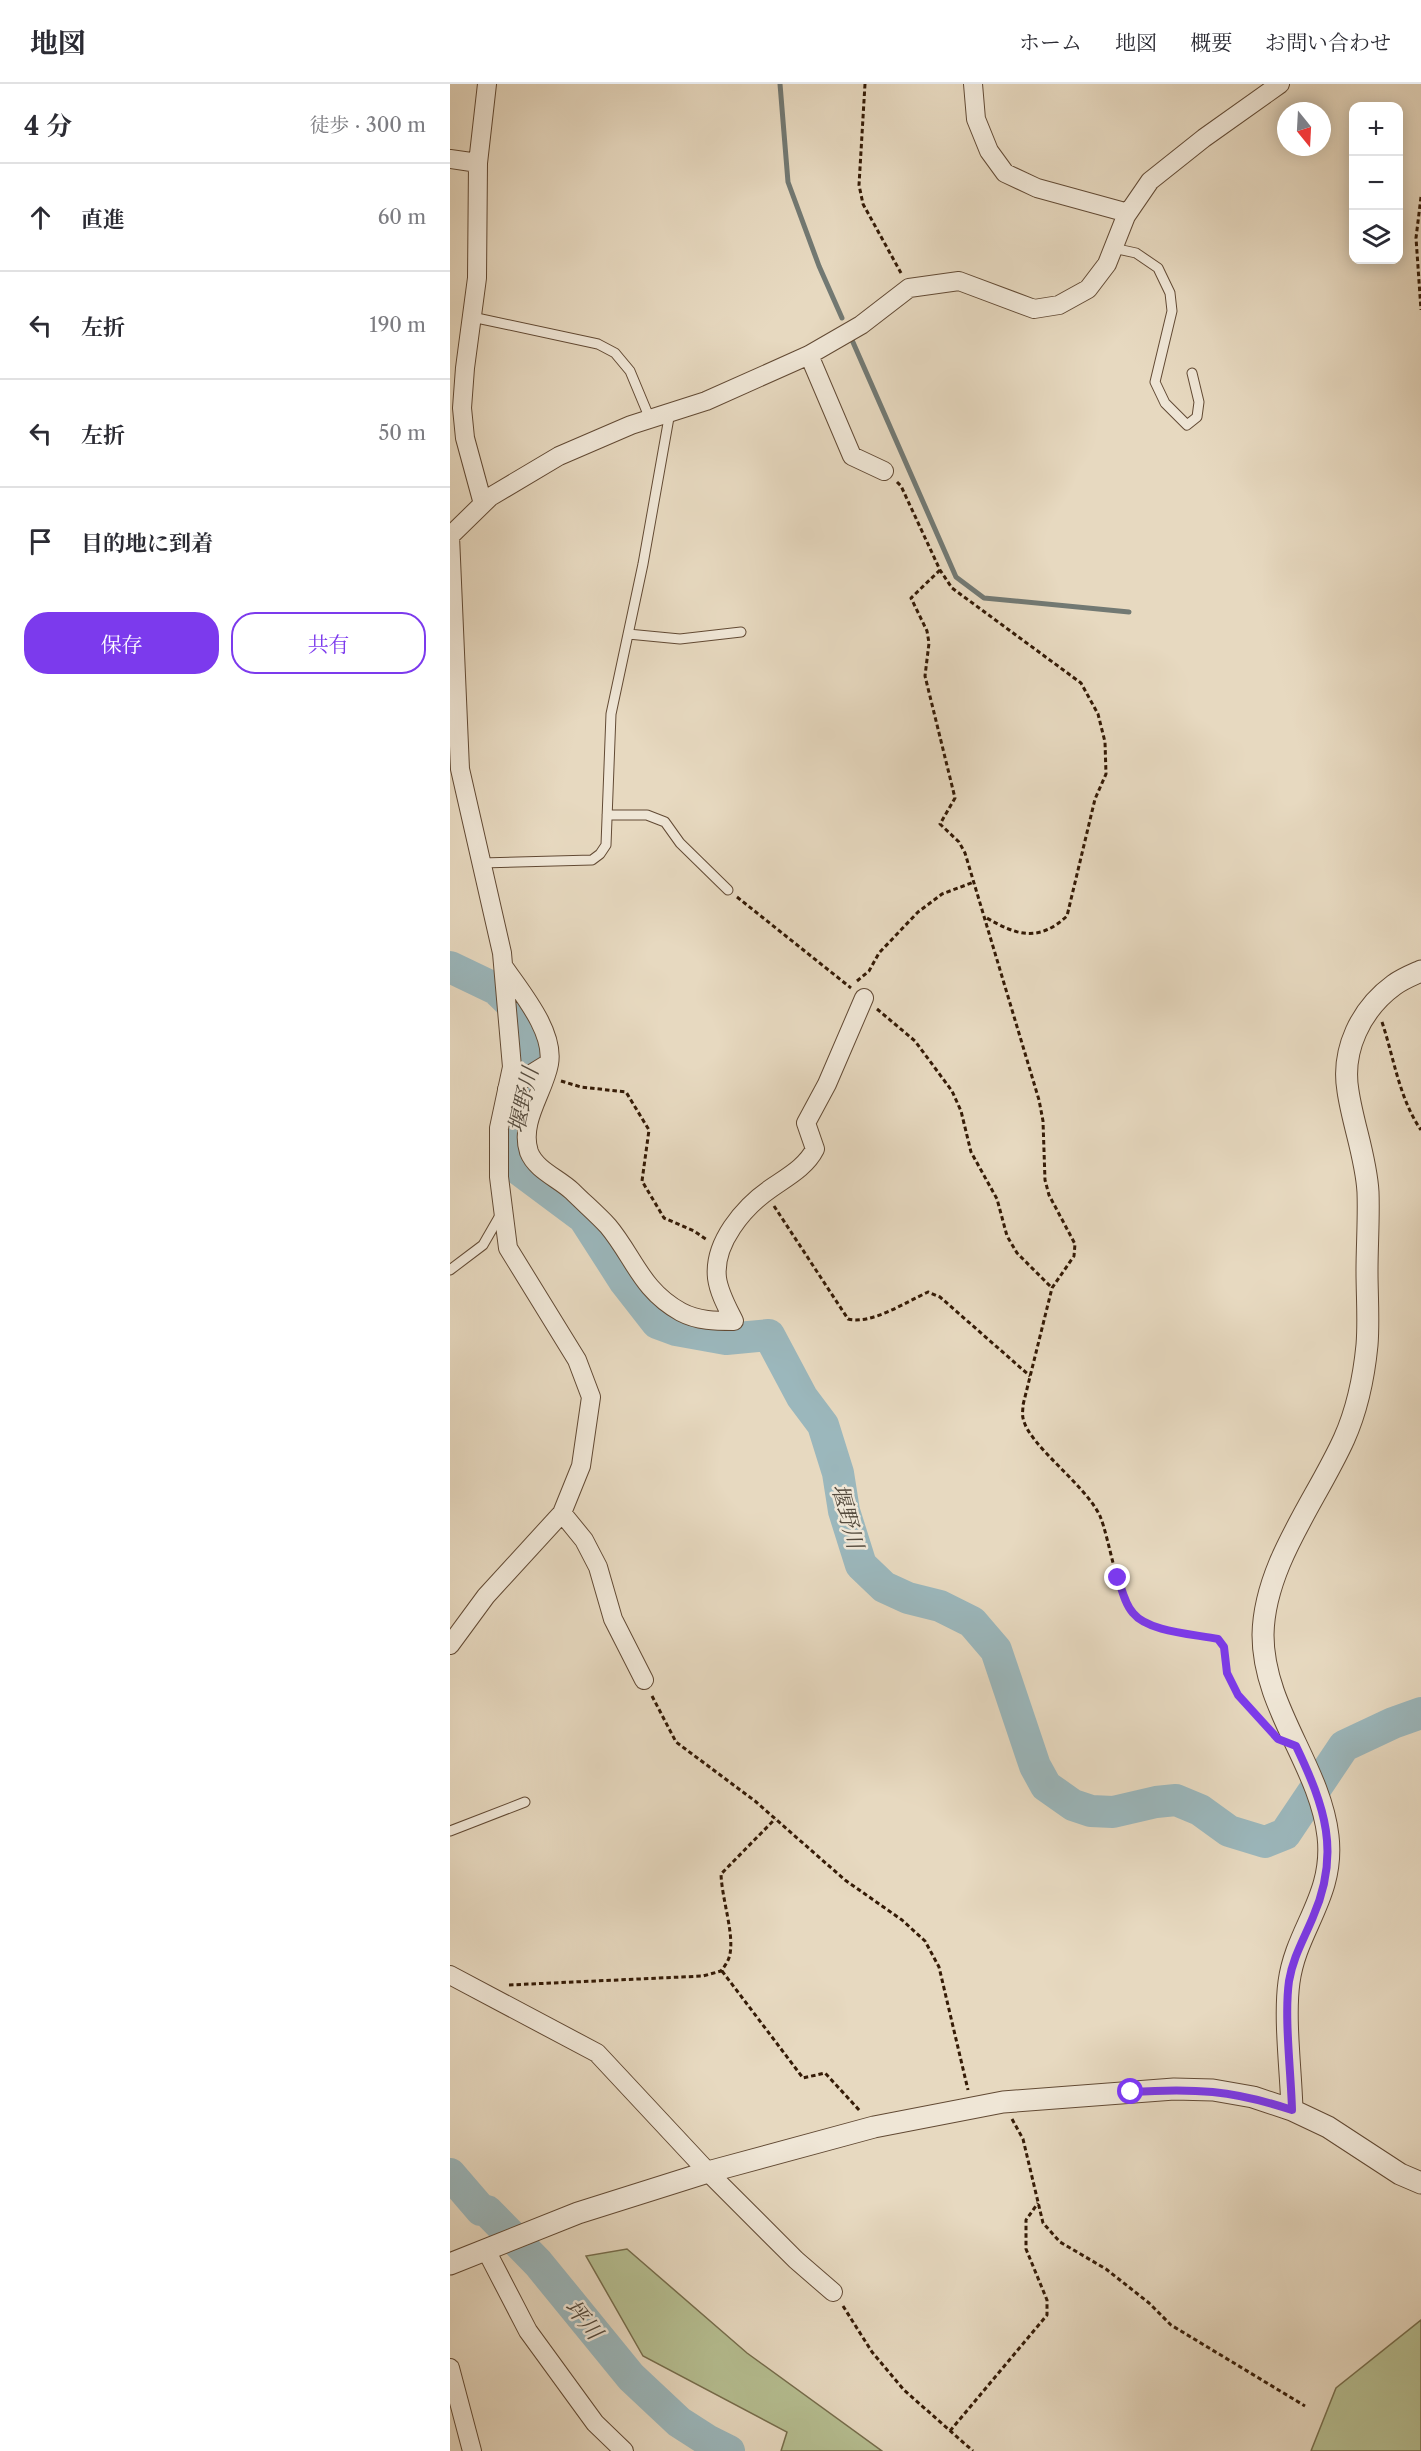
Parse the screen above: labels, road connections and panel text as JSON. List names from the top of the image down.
{
  "water": ["堰野川", "坪川"],
  "north": "bottom",
  "page": {
    "header": "地図",
    "nav": [
      "ホーム",
      "地図",
      "概要",
      "お問い合わせ"
    ],
    "heading": ["4 分", "徒歩 · 300 m"],
    "map_buttons": ["+", "−"],
    "list": [
      ["直進", "60 m"],
      ["左折", "190 m"],
      ["左折", "50 m"],
      "目的地に到着"
    ],
    "buttons": ["保存", "共有"]
  }
}
